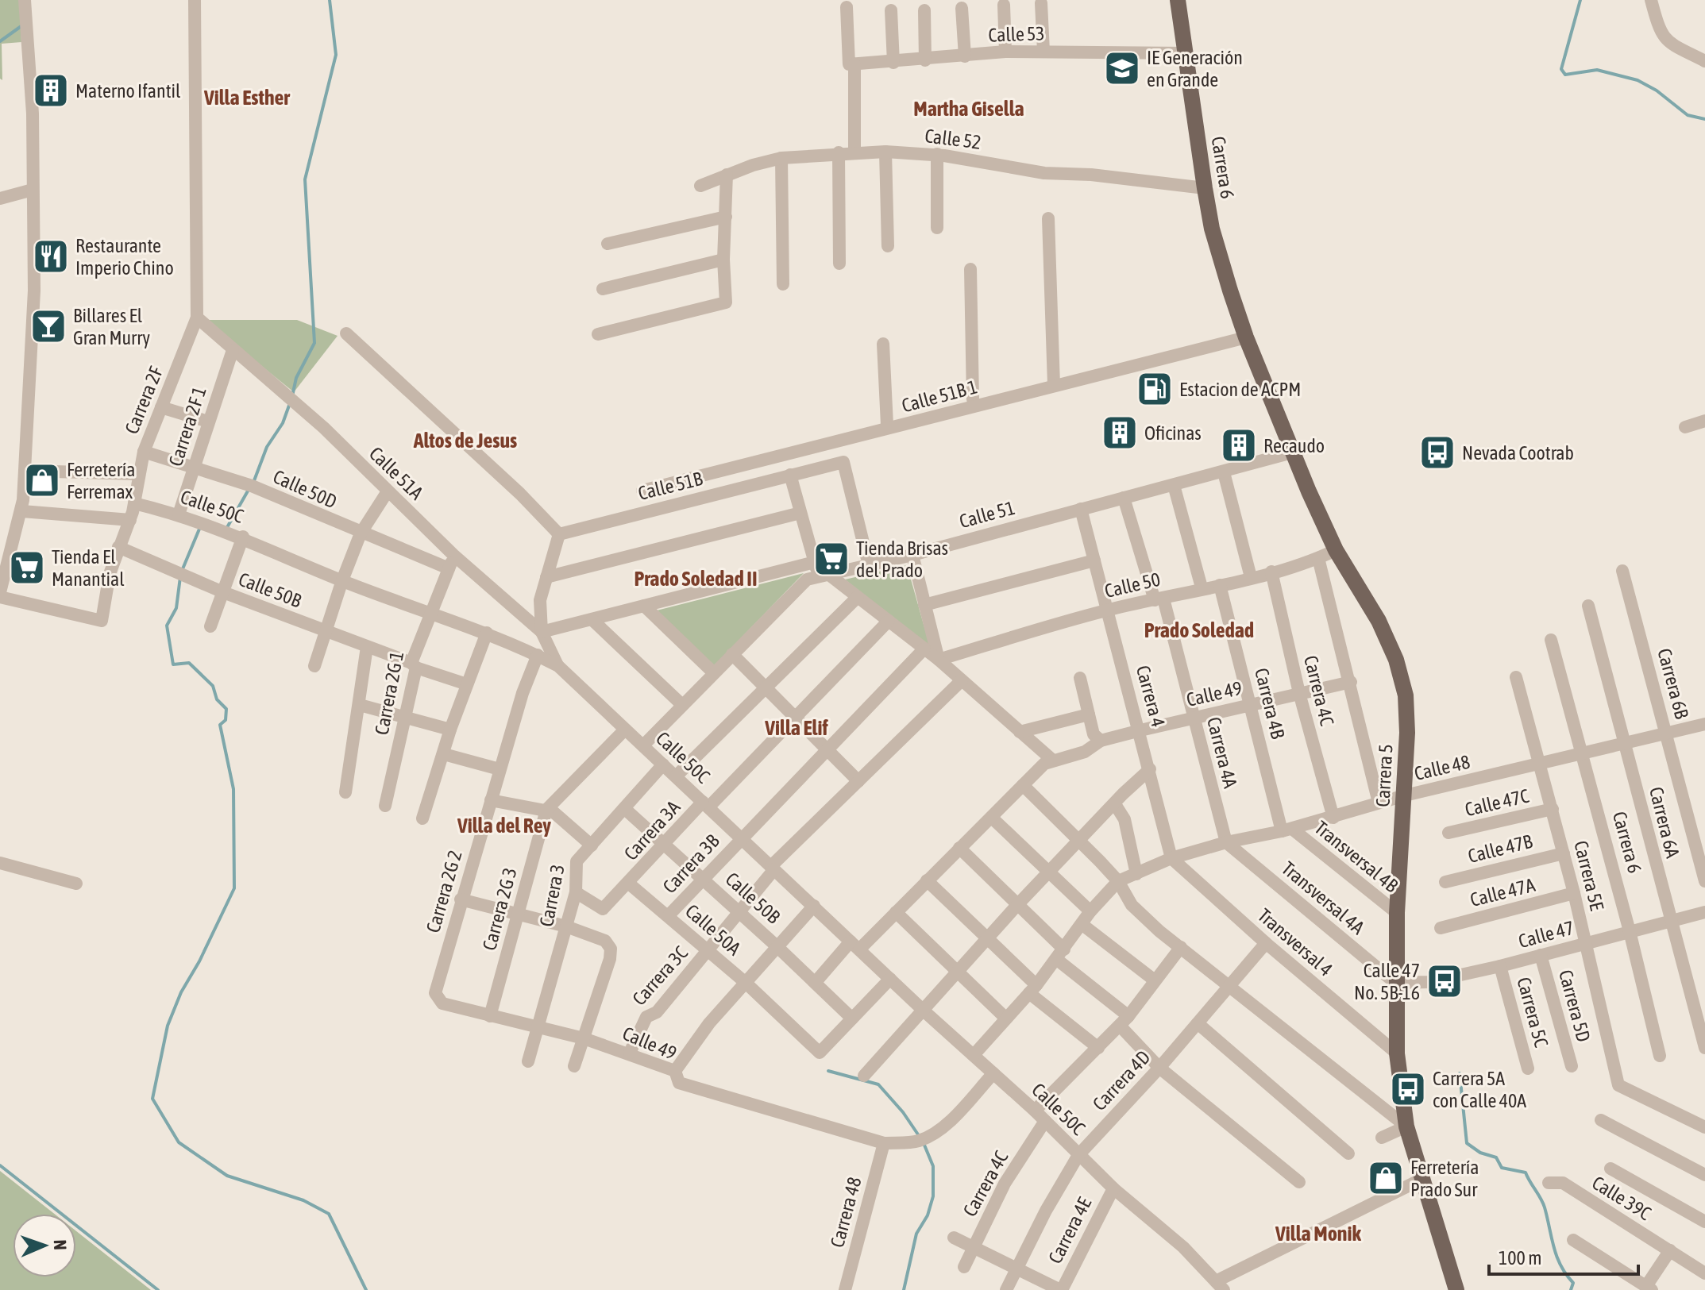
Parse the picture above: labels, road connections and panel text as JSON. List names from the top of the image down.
{
  "streets": {
    "main road": ["Carrera 6", "Carrera 5"],
    "street": [
      "Calle 53",
      "Calle 52",
      "Calle 51B 1",
      "Carrera 2F",
      "Carrera 2F 1",
      "Calle 51A",
      "Calle 51B",
      "Calle 50D",
      "Calle 50C",
      "Calle 51",
      "Calle 50",
      "Calle 50B",
      "Carrera 6B",
      "Carrera 4C",
      "Carrera 2G 1",
      "Calle 49",
      "Carrera 4",
      "Carrera 4B",
      "Carrera 4A",
      "Calle 48",
      "Calle 47C",
      "Carrera 6A",
      "Carrera 3A",
      "Calle 47B",
      "Transversal 4B",
      "Carrera 3B",
      "Carrera 5E",
      "Carrera 2G 2",
      "Calle 47A",
      "Carrera 3",
      "Transversal 4A",
      "Carrera 2G 3",
      "Calle 50A",
      "Calle 47",
      "Transversal 4",
      "Carrera 3C",
      "Carrera 5D",
      "Carrera 5C",
      "Carrera 4D",
      "Calle 39C",
      "Carrera 48",
      "Carrera 4E"
    ]
  },
  "crossings": [
    ["Calle 53", "Carrera 6"],
    ["Calle 52", "Carrera 6"],
    ["Carrera 6", "Calle 51B 1"],
    ["Carrera 6", "Calle 51"],
    ["Carrera 6", "Calle 48"],
    ["Carrera 6", "Carrera 5"],
    ["Carrera 6", "Calle 47"],
    ["Carrera 2F", "Calle 51A"],
    ["Carrera 2F", "Calle 50D"],
    ["Carrera 2F", "Calle 50C"],
    ["Carrera 2F", "Calle 50B"],
    ["Carrera 2F 1", "Calle 51A"],
    ["Carrera 2F 1", "Calle 50D"],
    ["Carrera 2F 1", "Calle 50C"],
    ["Calle 51A", "Calle 50C"],
    ["Calle 51A", "Carrera 2G 1"],
    ["Calle 51B", "Calle 51"],
    ["Calle 50D", "Carrera 2G 1"],
    ["Calle 50C", "Calle 51"],
    ["Calle 50C", "Carrera 4C"],
    ["Calle 50C", "Carrera 2G 1"],
    ["Calle 50C", "Calle 49"],
    ["Calle 50C", "Carrera 3A"],
    ["Calle 50C", "Carrera 3B"],
    ["Calle 50C", "Carrera 2G 2"],
    ["Calle 50C", "Carrera 3"],
    ["Calle 50C", "Carrera 2G 3"],
    ["Calle 50C", "Carrera 3C"],
    ["Calle 50C", "Carrera 4D"],
    ["Calle 50C", "Carrera 4E"],
    ["Calle 51", "Carrera 4"],
    ["Calle 51", "Carrera 4A"],
    ["Calle 51", "Carrera 5"],
    ["Calle 50", "Carrera 4C"],
    ["Calle 50", "Carrera 4"],
    ["Calle 50", "Carrera 4B"],
    ["Calle 50", "Carrera 4A"],
    ["Calle 50", "Carrera 5"],
    ["Calle 50B", "Carrera 2G 1"],
    ["Calle 50B", "Carrera 3A"],
    ["Calle 50B", "Carrera 3B"],
    ["Calle 50B", "Carrera 3"],
    ["Calle 50B", "Calle 50A"],
    ["Calle 50B", "Carrera 3C"],
    ["Carrera 6B", "Calle 48"],
    ["Carrera 4C", "Calle 49"],
    ["Carrera 4C", "Calle 48"],
    ["Calle 49", "Carrera 4"],
    ["Calle 49", "Carrera 4B"],
    ["Calle 49", "Carrera 4A"],
    ["Calle 49", "Carrera 5"],
    ["Calle 49", "Carrera 2G 2"],
    ["Calle 49", "Carrera 3"],
    ["Calle 49", "Carrera 2G 3"],
    ["Calle 49", "Carrera 3C"],
    ["Calle 49", "Carrera 48"],
    ["Carrera 4", "Calle 48"],
    ["Carrera 4", "Transversal 4"],
    ["Carrera 4B", "Calle 48"],
    ["Carrera 4B", "Transversal 4B"],
    ["Carrera 4A", "Calle 48"],
    ["Carrera 4A", "Transversal 4A"],
    ["Calle 48", "Carrera 5"],
    ["Calle 48", "Carrera 6A"],
    ["Calle 48", "Transversal 4B"],
    ["Calle 48", "Carrera 5E"],
    ["Calle 48", "Transversal 4A"],
    ["Calle 48", "Transversal 4"],
    ["Carrera 5", "Transversal 4B"],
    ["Carrera 5", "Transversal 4A"],
    ["Carrera 5", "Calle 47"],
    ["Carrera 5", "Transversal 4"],
    ["Calle 47C", "Carrera 5E"],
    ["Carrera 6A", "Calle 47"],
    ["Carrera 3A", "Calle 50A"],
    ["Calle 47B", "Carrera 5E"],
    ["Carrera 3B", "Calle 50A"],
    ["Carrera 5E", "Calle 47A"],
    ["Carrera 5E", "Calle 47"],
    ["Transversal 4A", "Calle 47"],
    ["Calle 50A", "Carrera 3C"],
    ["Calle 47", "Carrera 5D"],
    ["Calle 47", "Carrera 5C"],
    ["Transversal 4", "Carrera 4D"]
  ],
  "districts": [
    "Villa Esther",
    "Martha Gisella",
    "Altos de Jesus",
    "Prado Soledad II",
    "Prado Soledad",
    "Villa Elif",
    "Villa del Rey",
    "Villa Monik"
  ],
  "places": {
    "school or university": ["IE Generación en Grande"],
    "building": ["Materno Ifantil", "Oficinas", "Recaudo"],
    "restaurant": ["Restaurante Imperio Chino"],
    "bar": ["Billares El Gran Murry"],
    "fuel station": ["Estacion de ACPM"],
    "bus stop": ["Nevada Cootrab", "Calle 47 No. 5B-16", "Carrera 5A con Calle 40A"],
    "shop": ["Ferretería Ferremax", "Ferretería Prado Sur"],
    "supermarket": ["Tienda Brisas del Prado", "Tienda El Manantial"]
  },
  "scale_bar": "100 m",
  "north": "right"
}
